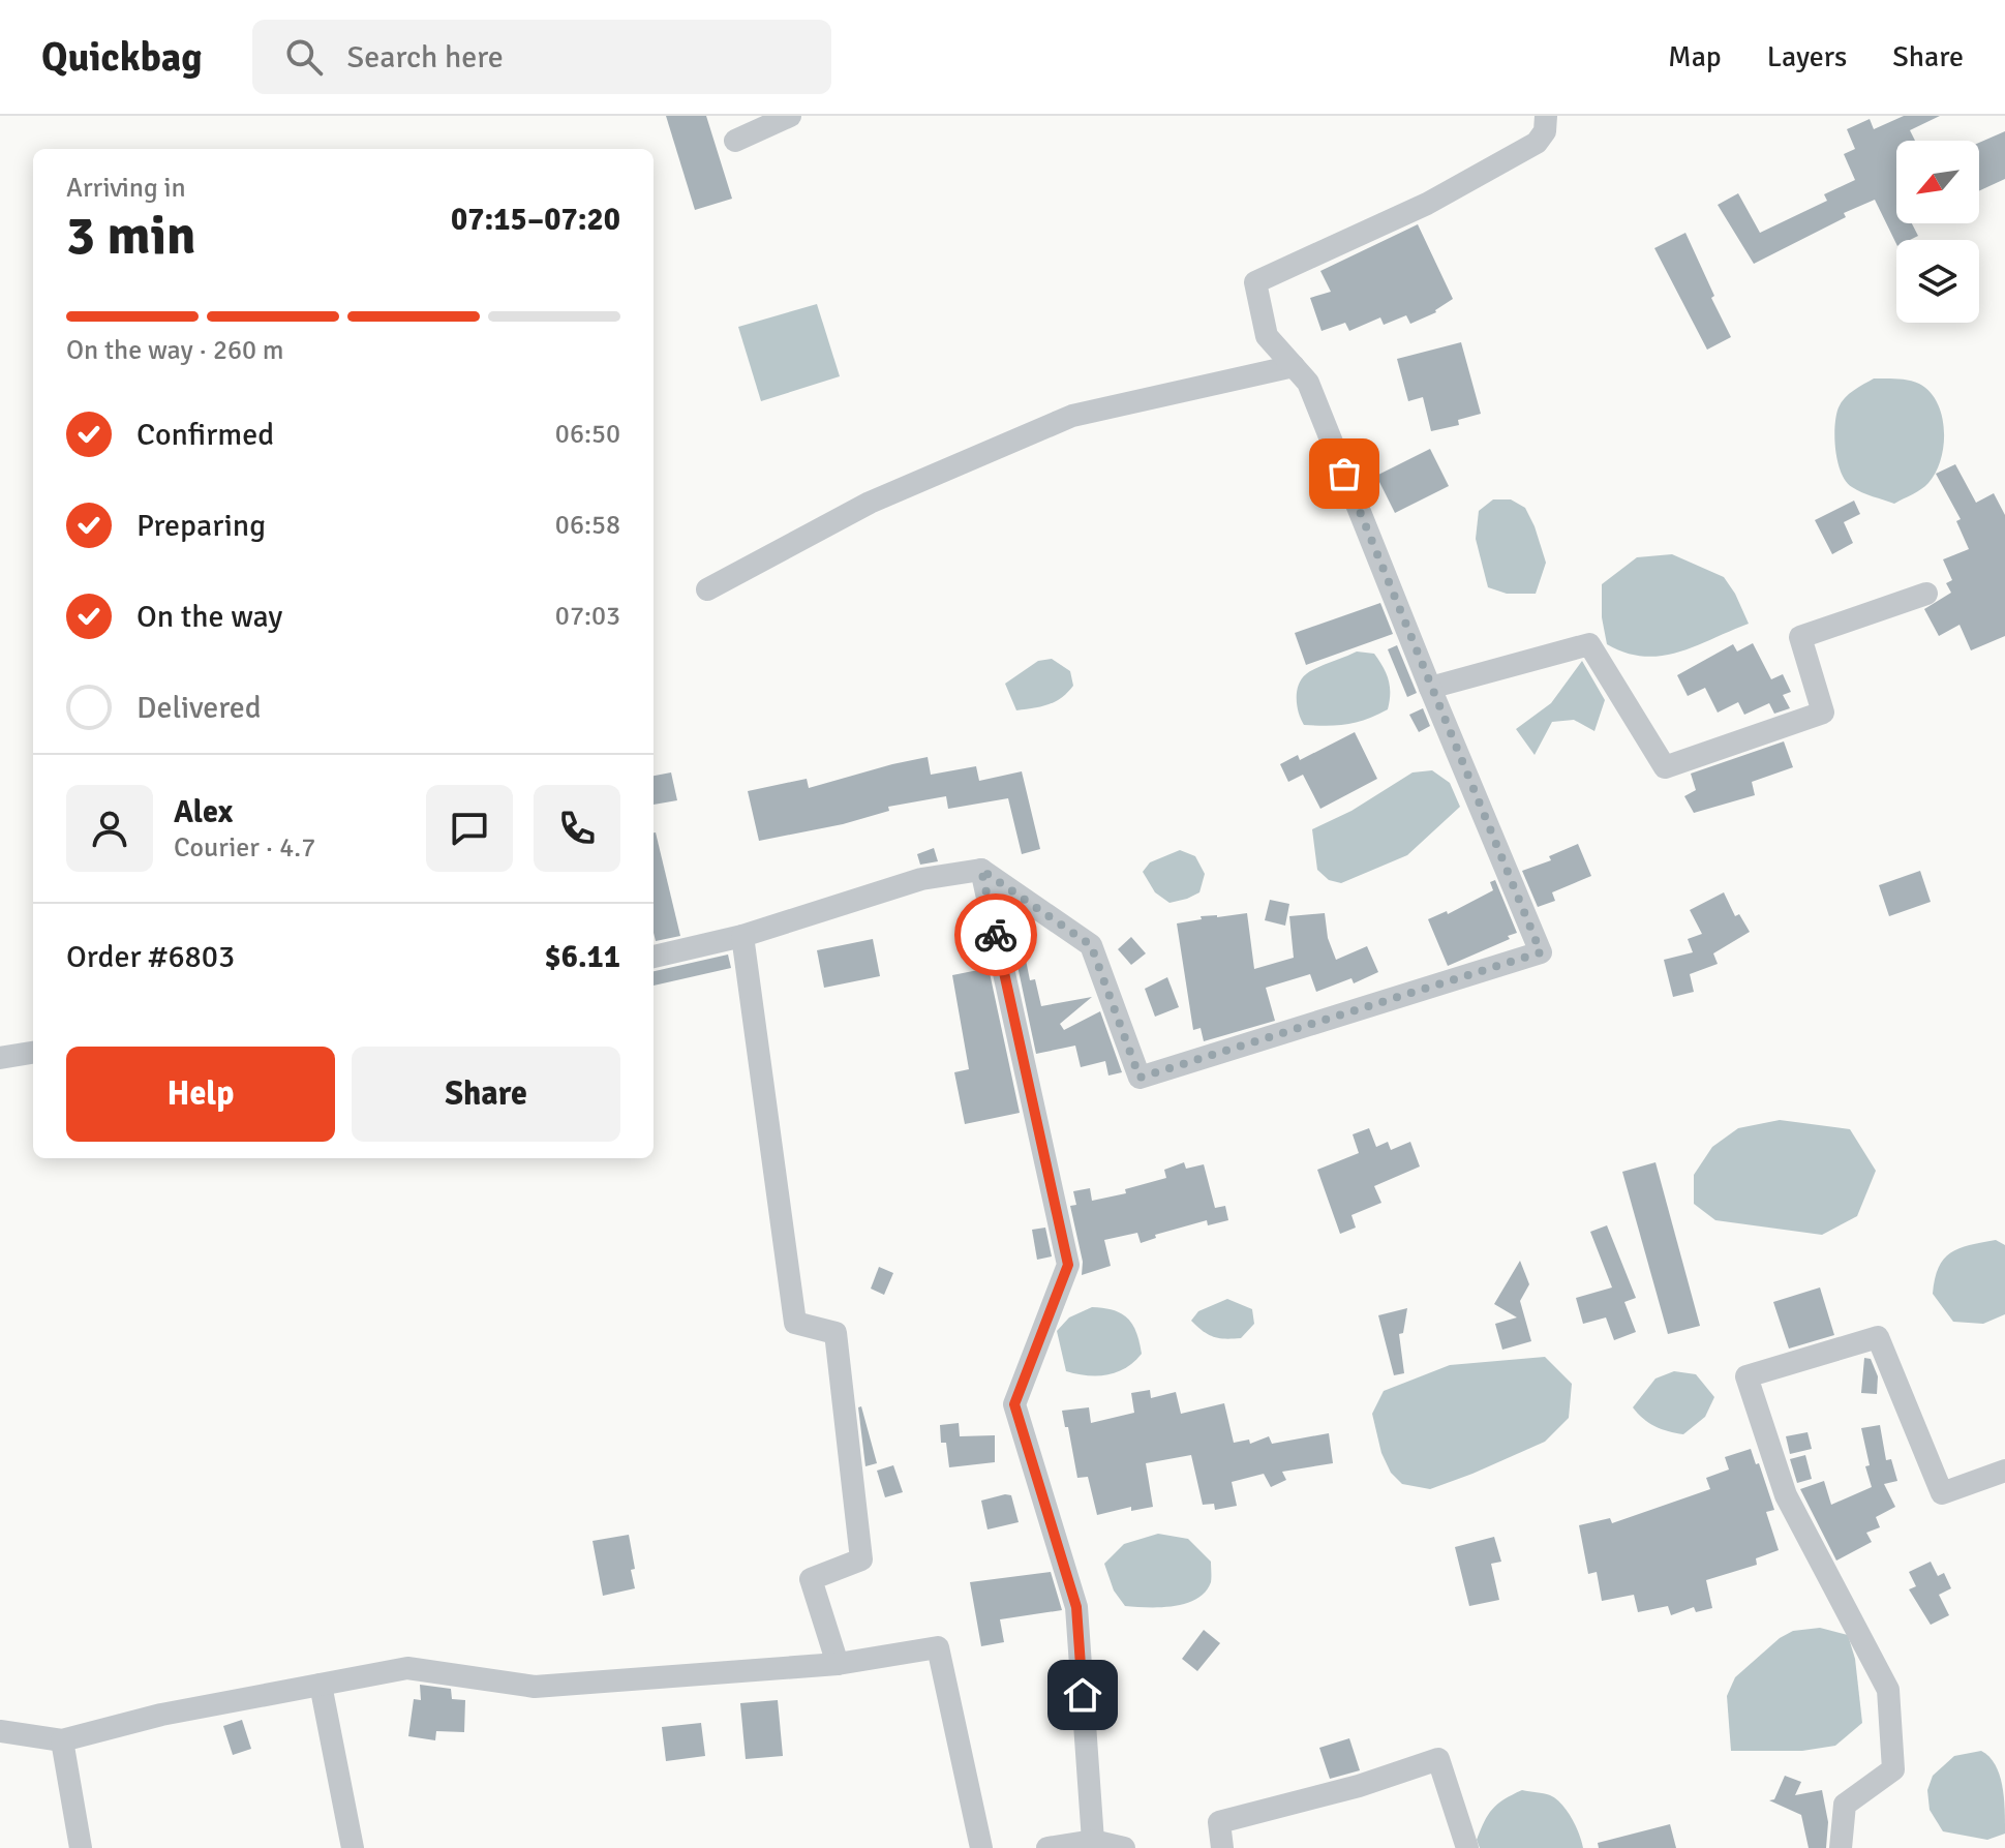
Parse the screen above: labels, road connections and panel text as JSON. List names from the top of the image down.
{
  "north": "bottom left",
  "page": {
    "header": "Quickbag",
    "search": "Search here",
    "nav": ["Map", "Layers", "Share"],
    "heading": ["3 min", "Arriving in", "07:15–07:20"],
    "panel": [
      "Alex",
      "Courier · 4.7",
      "Order #6803",
      "$6.11"
    ],
    "bar": "On the way · 260 m",
    "list": [
      ["Confirmed", "06:50"],
      ["Preparing", "06:58"],
      ["On the way", "07:03"],
      "Delivered"
    ],
    "buttons": ["Help", "Share"]
  }
}
